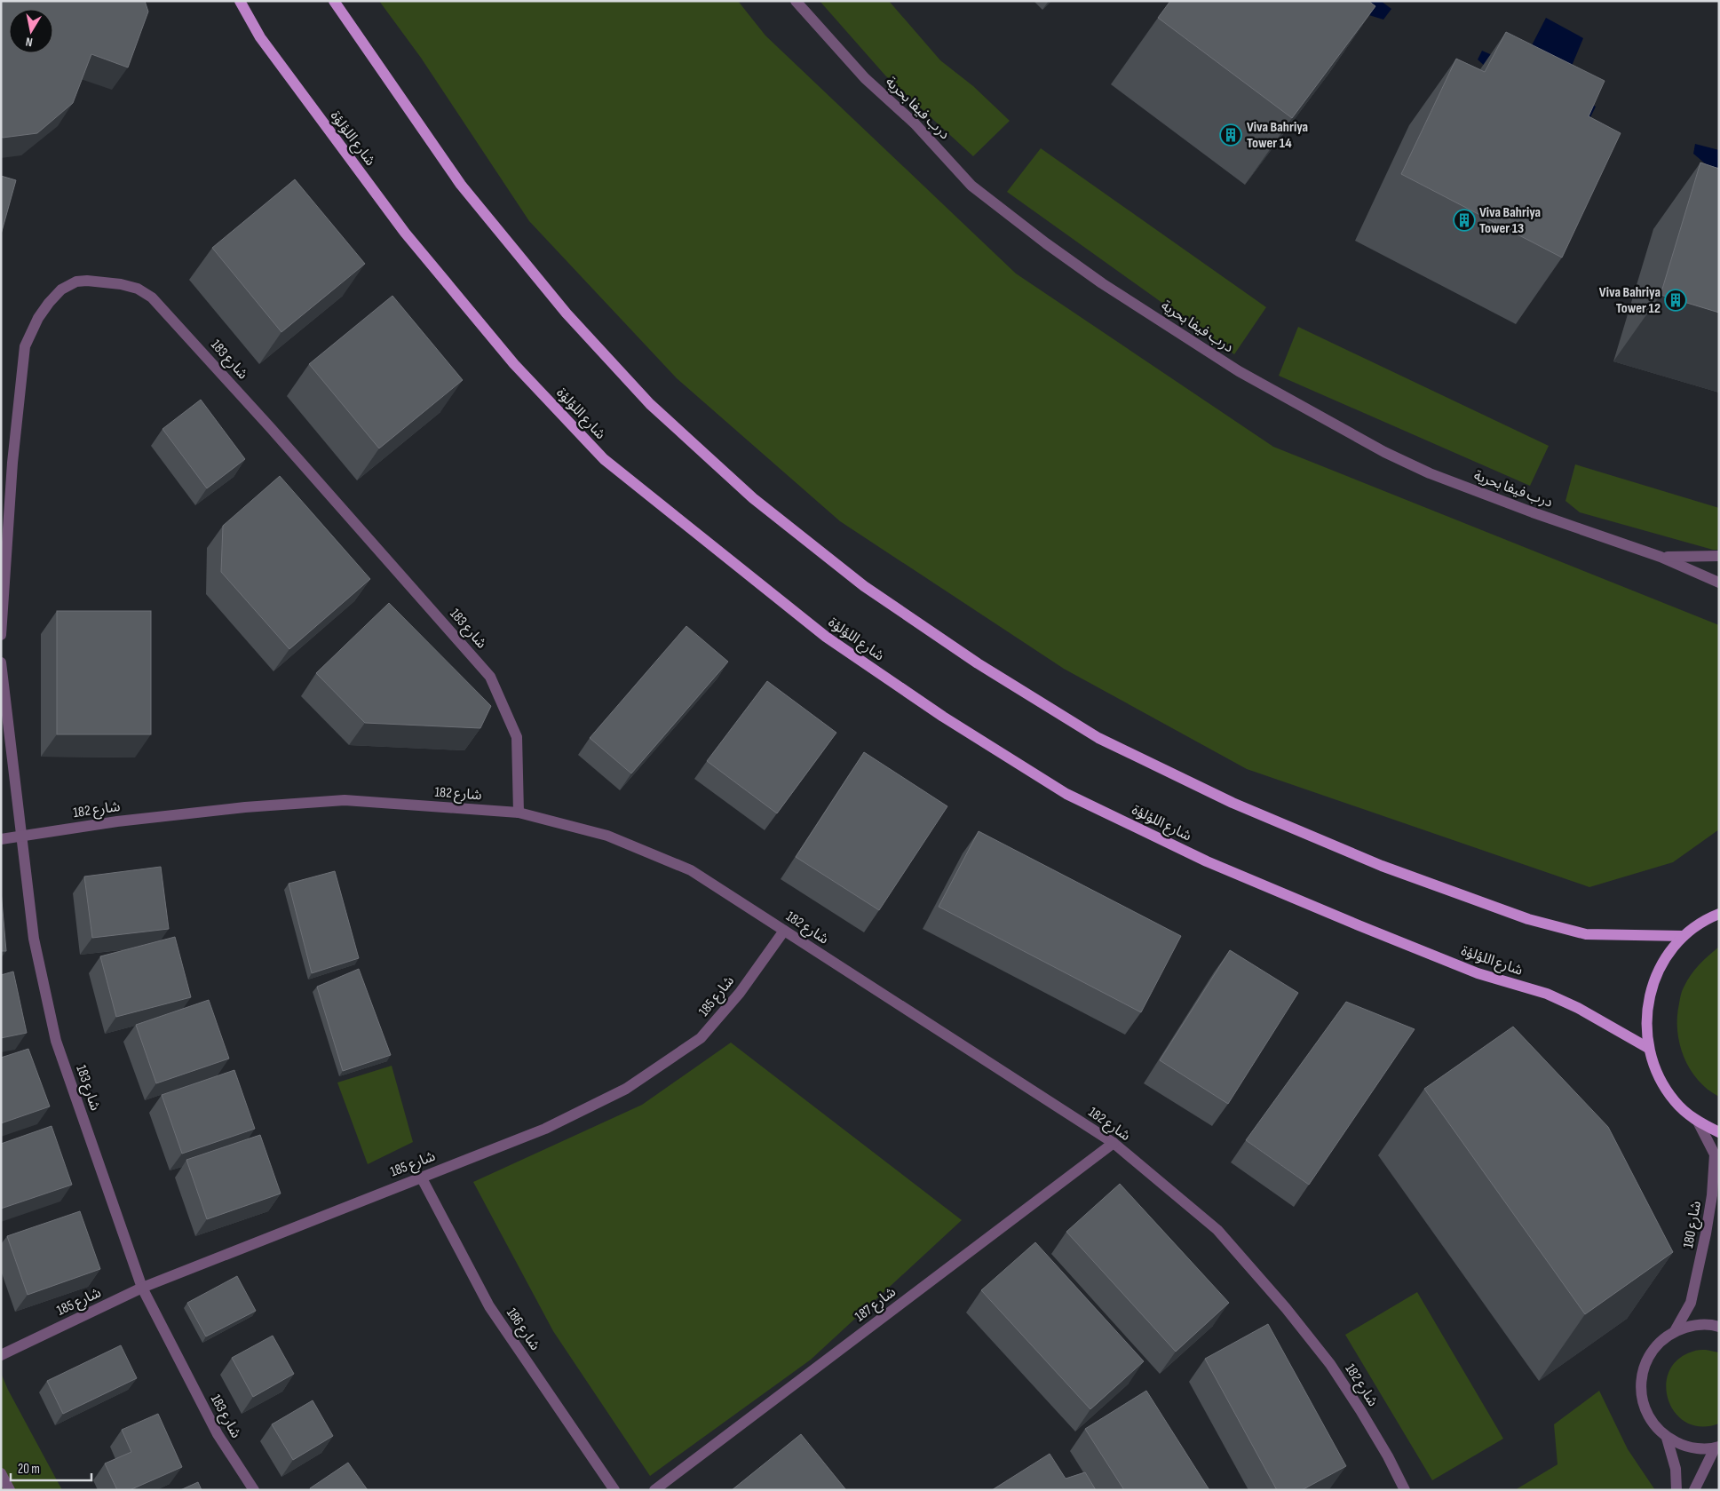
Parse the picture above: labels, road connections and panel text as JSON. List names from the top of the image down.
{
  "streets": {
    "main road": ["شارع اللؤلؤة"],
    "street": [
      "درب فيفا بحرية",
      "شارع 183",
      "شارع 182",
      "شارع 185",
      "شارع 180",
      "شارع 187",
      "شارع 186"
    ]
  },
  "crossings": [
    ["شارع 183", "شارع 182"],
    ["شارع 183", "شارع 185"],
    ["شارع 182", "شارع 185"],
    ["شارع 182", "شارع 187"],
    ["شارع 185", "شارع 186"]
  ],
  "places": {
    "building": ["Viva Bahriya Tower 14", "Viva Bahriya Tower 13", "Viva Bahriya Tower 12"]
  },
  "scale_bar": "20 m",
  "north": "bottom"
}
